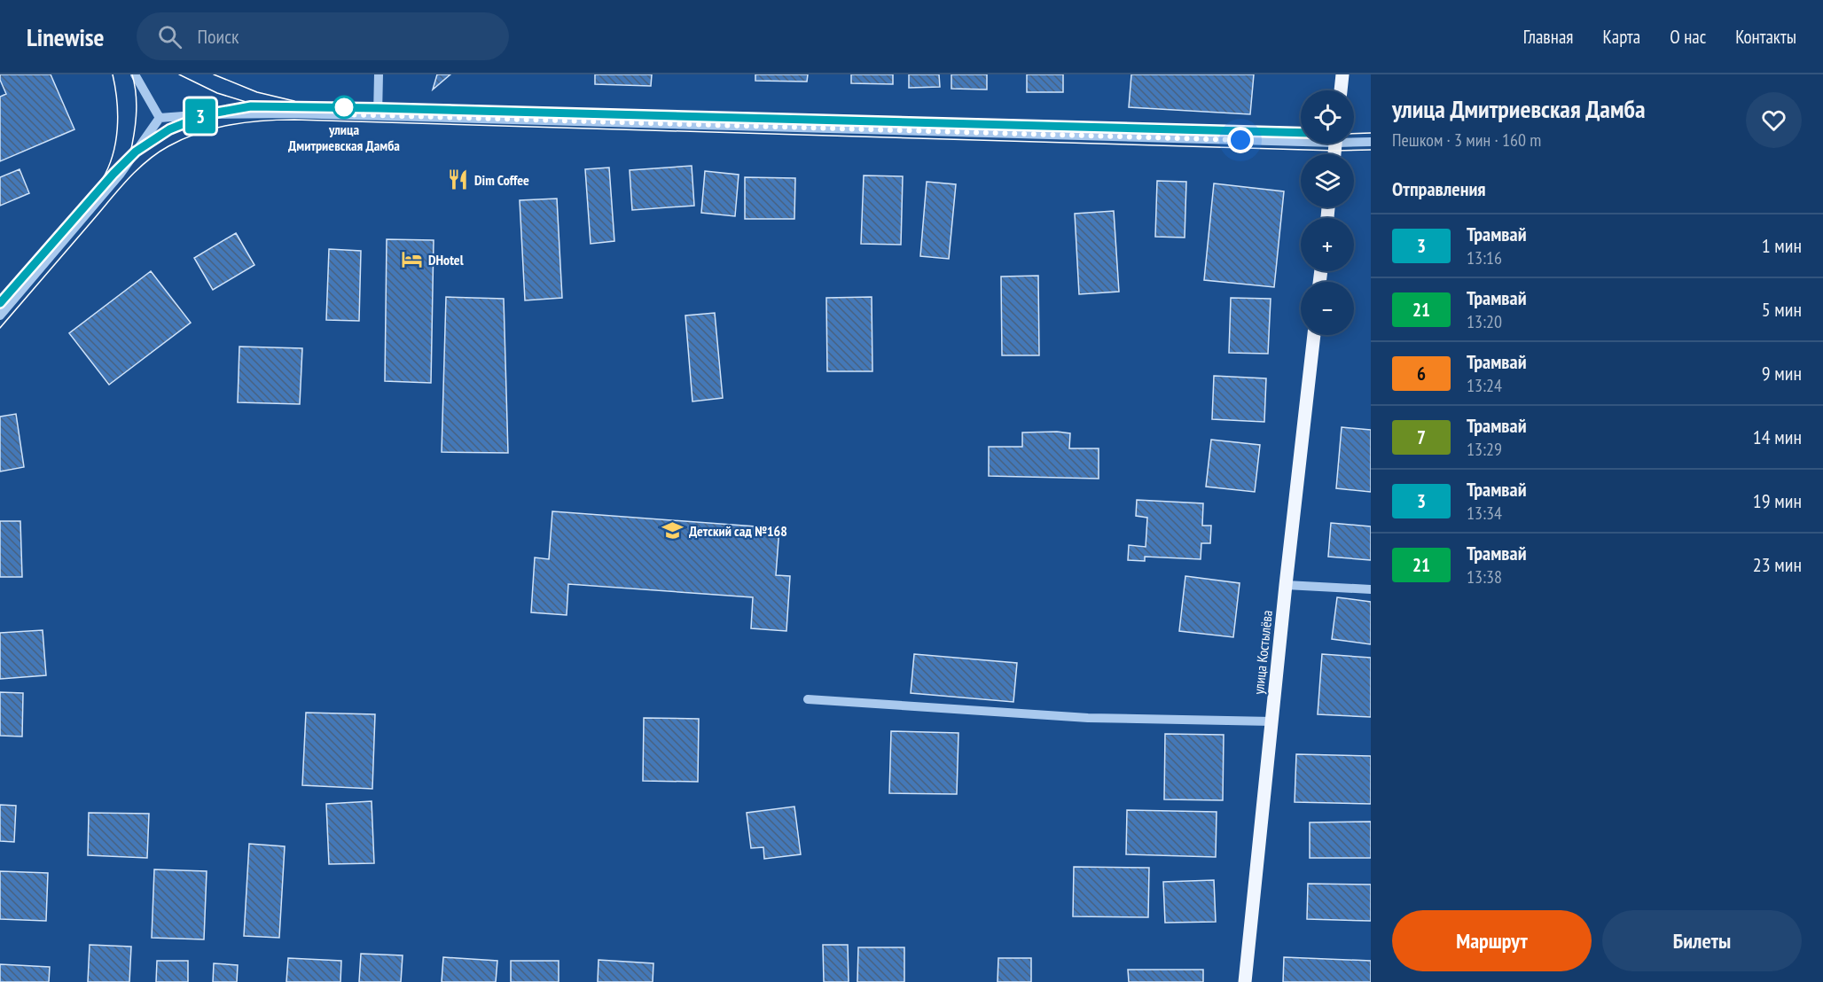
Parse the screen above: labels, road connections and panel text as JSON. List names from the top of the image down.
{
  "streets": {
    "main road": ["улица Костылёва"]
  },
  "places": {
    "other": ["улица Дмитриевская Дамба"],
    "restaurant": ["Dim Coffee"],
    "hotel": ["DHotel"],
    "school or university": ["Детский сад №168"]
  },
  "lines": ["tram line 3"],
  "page": {
    "header": "Linewise",
    "search": "Поиск",
    "nav": [
      "Главная",
      "Карта",
      "О нас",
      "Контакты"
    ],
    "on_map": "3",
    "heading": [
      ["улица Дмитриевская Дамба", "Пешком · 3 мин · 160 m"],
      "Отправления"
    ],
    "map_buttons": ["+", "−"],
    "list": [
      {
        "mark": "3",
        "name": "Трамвай",
        "note": "13:16",
        "value": "1 мин"
      },
      {
        "mark": "21",
        "name": "Трамвай",
        "note": "13:20",
        "value": "5 мин"
      },
      {
        "mark": "6",
        "name": "Трамвай",
        "note": "13:24",
        "value": "9 мин"
      },
      {
        "mark": "7",
        "name": "Трамвай",
        "note": "13:29",
        "value": "14 мин"
      },
      {
        "mark": "3",
        "name": "Трамвай",
        "note": "13:34",
        "value": "19 мин"
      },
      {
        "mark": "21",
        "name": "Трамвай",
        "note": "13:38",
        "value": "23 мин"
      }
    ],
    "buttons": ["Маршрут", "Билеты"]
  }
}
